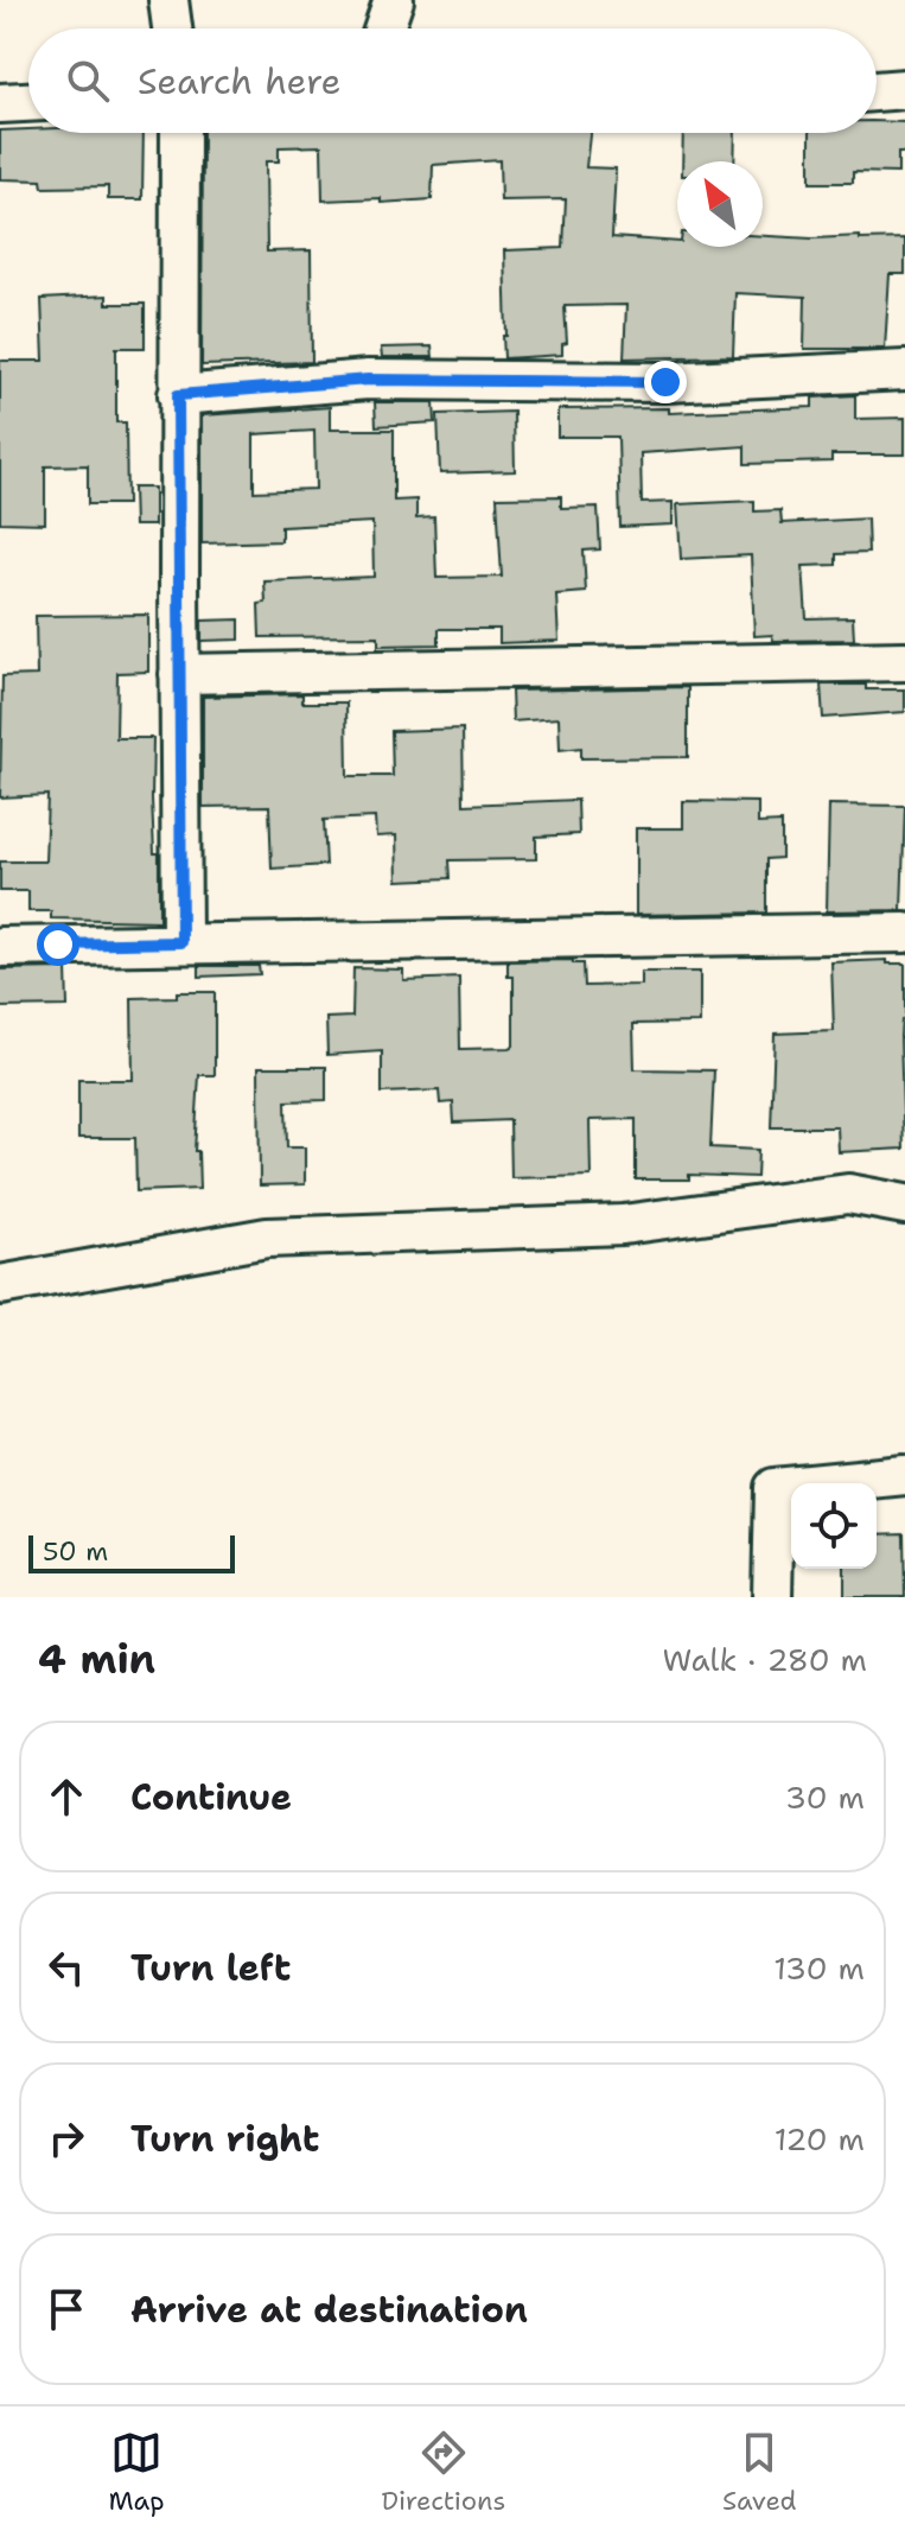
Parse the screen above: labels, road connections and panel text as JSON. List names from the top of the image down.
{
  "scale_bar": "50 m",
  "north": "top left",
  "page": {
    "search": "Search here",
    "scale": "50 m",
    "heading": ["4 min", "Walk · 280 m"],
    "list": [
      ["Continue", "30 m"],
      ["Turn left", "130 m"],
      ["Turn right", "120 m"],
      "Arrive at destination"
    ],
    "nav": ["Map", "Directions", "Saved"]
  }
}
